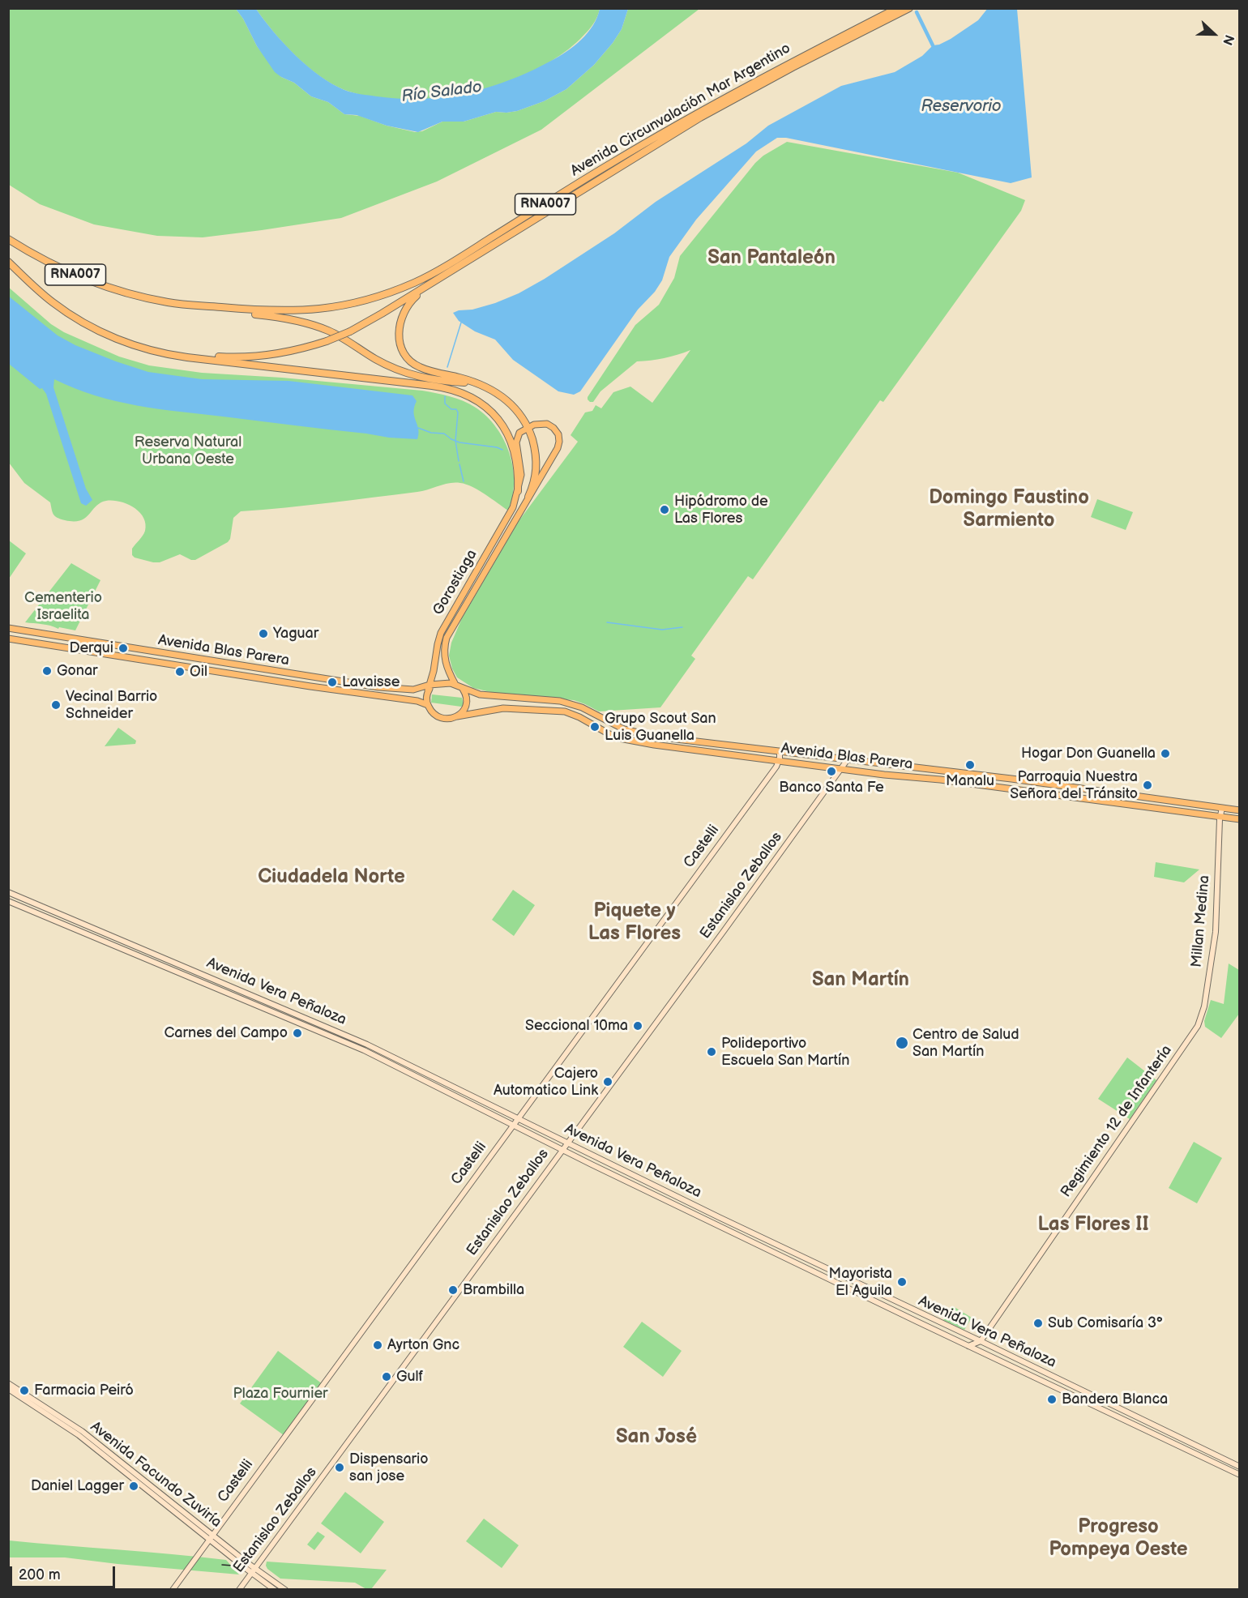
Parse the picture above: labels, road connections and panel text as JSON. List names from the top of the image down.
{
  "streets": {
    "highway": ["Avenida Circunvalación Mar Argentino", "RNA007"],
    "main road": [
      "Gorostiaga",
      "Avenida Blas Parera",
      "Castelli",
      "Estanislao Zeballos",
      "Millan Medina",
      "Avenida Vera Peñaloza",
      "Regimiento 12 de Infantería",
      "Avenida Facundo Zuviría"
    ]
  },
  "crossings": [
    ["Avenida Circunvalación Mar Argentino", "RNA007"],
    ["RNA007", "Gorostiaga"],
    ["Gorostiaga", "Avenida Blas Parera"],
    ["Avenida Blas Parera", "Castelli"],
    ["Avenida Blas Parera", "Estanislao Zeballos"],
    ["Avenida Blas Parera", "Millan Medina"],
    ["Castelli", "Avenida Vera Peñaloza"],
    ["Castelli", "Avenida Facundo Zuviría"],
    ["Estanislao Zeballos", "Avenida Vera Peñaloza"],
    ["Estanislao Zeballos", "Avenida Facundo Zuviría"],
    ["Millan Medina", "Regimiento 12 de Infantería"],
    ["Avenida Vera Peñaloza", "Regimiento 12 de Infantería"]
  ],
  "districts": [
    "San Pantaleón",
    "Domingo Faustino Sarmiento",
    "Ciudadela Norte",
    "Piquete y Las Flores",
    "San Martín",
    "Las Flores II",
    "San José",
    "Progreso Pompeya Oeste"
  ],
  "water": ["Río Salado", "Reservorio"],
  "parks": ["Reserva Natural Urbana Oeste", "Cementerio Israelita", "Plaza Fournier"],
  "places": [
    "Hipódromo de Las Flores",
    "Yaguar",
    "Derqui",
    "Gonar",
    "Oil",
    "Lavaisse",
    "Vecinal Barrio Schneider",
    "Grupo Scout San Luis Guanella",
    "Hogar Don Guanella",
    "Manalu",
    "Banco Santa Fe",
    "Parroquia Nuestra Señora del Tránsito",
    "Seccional 10ma",
    "Carnes del Campo",
    "Centro de Salud San Martín",
    "Polideportivo Escuela San Martín",
    "Cajero Automatico Link",
    "Mayorista El Aguila",
    "Brambilla",
    "Sub Comisaría 3°",
    "Ayrton Gnc",
    "Gulf",
    "Farmacia Peiró",
    "Bandera Blanca",
    "Dispensario san jose",
    "Daniel Lagger"
  ],
  "scale_bar": "200 m",
  "north": "right"
}
